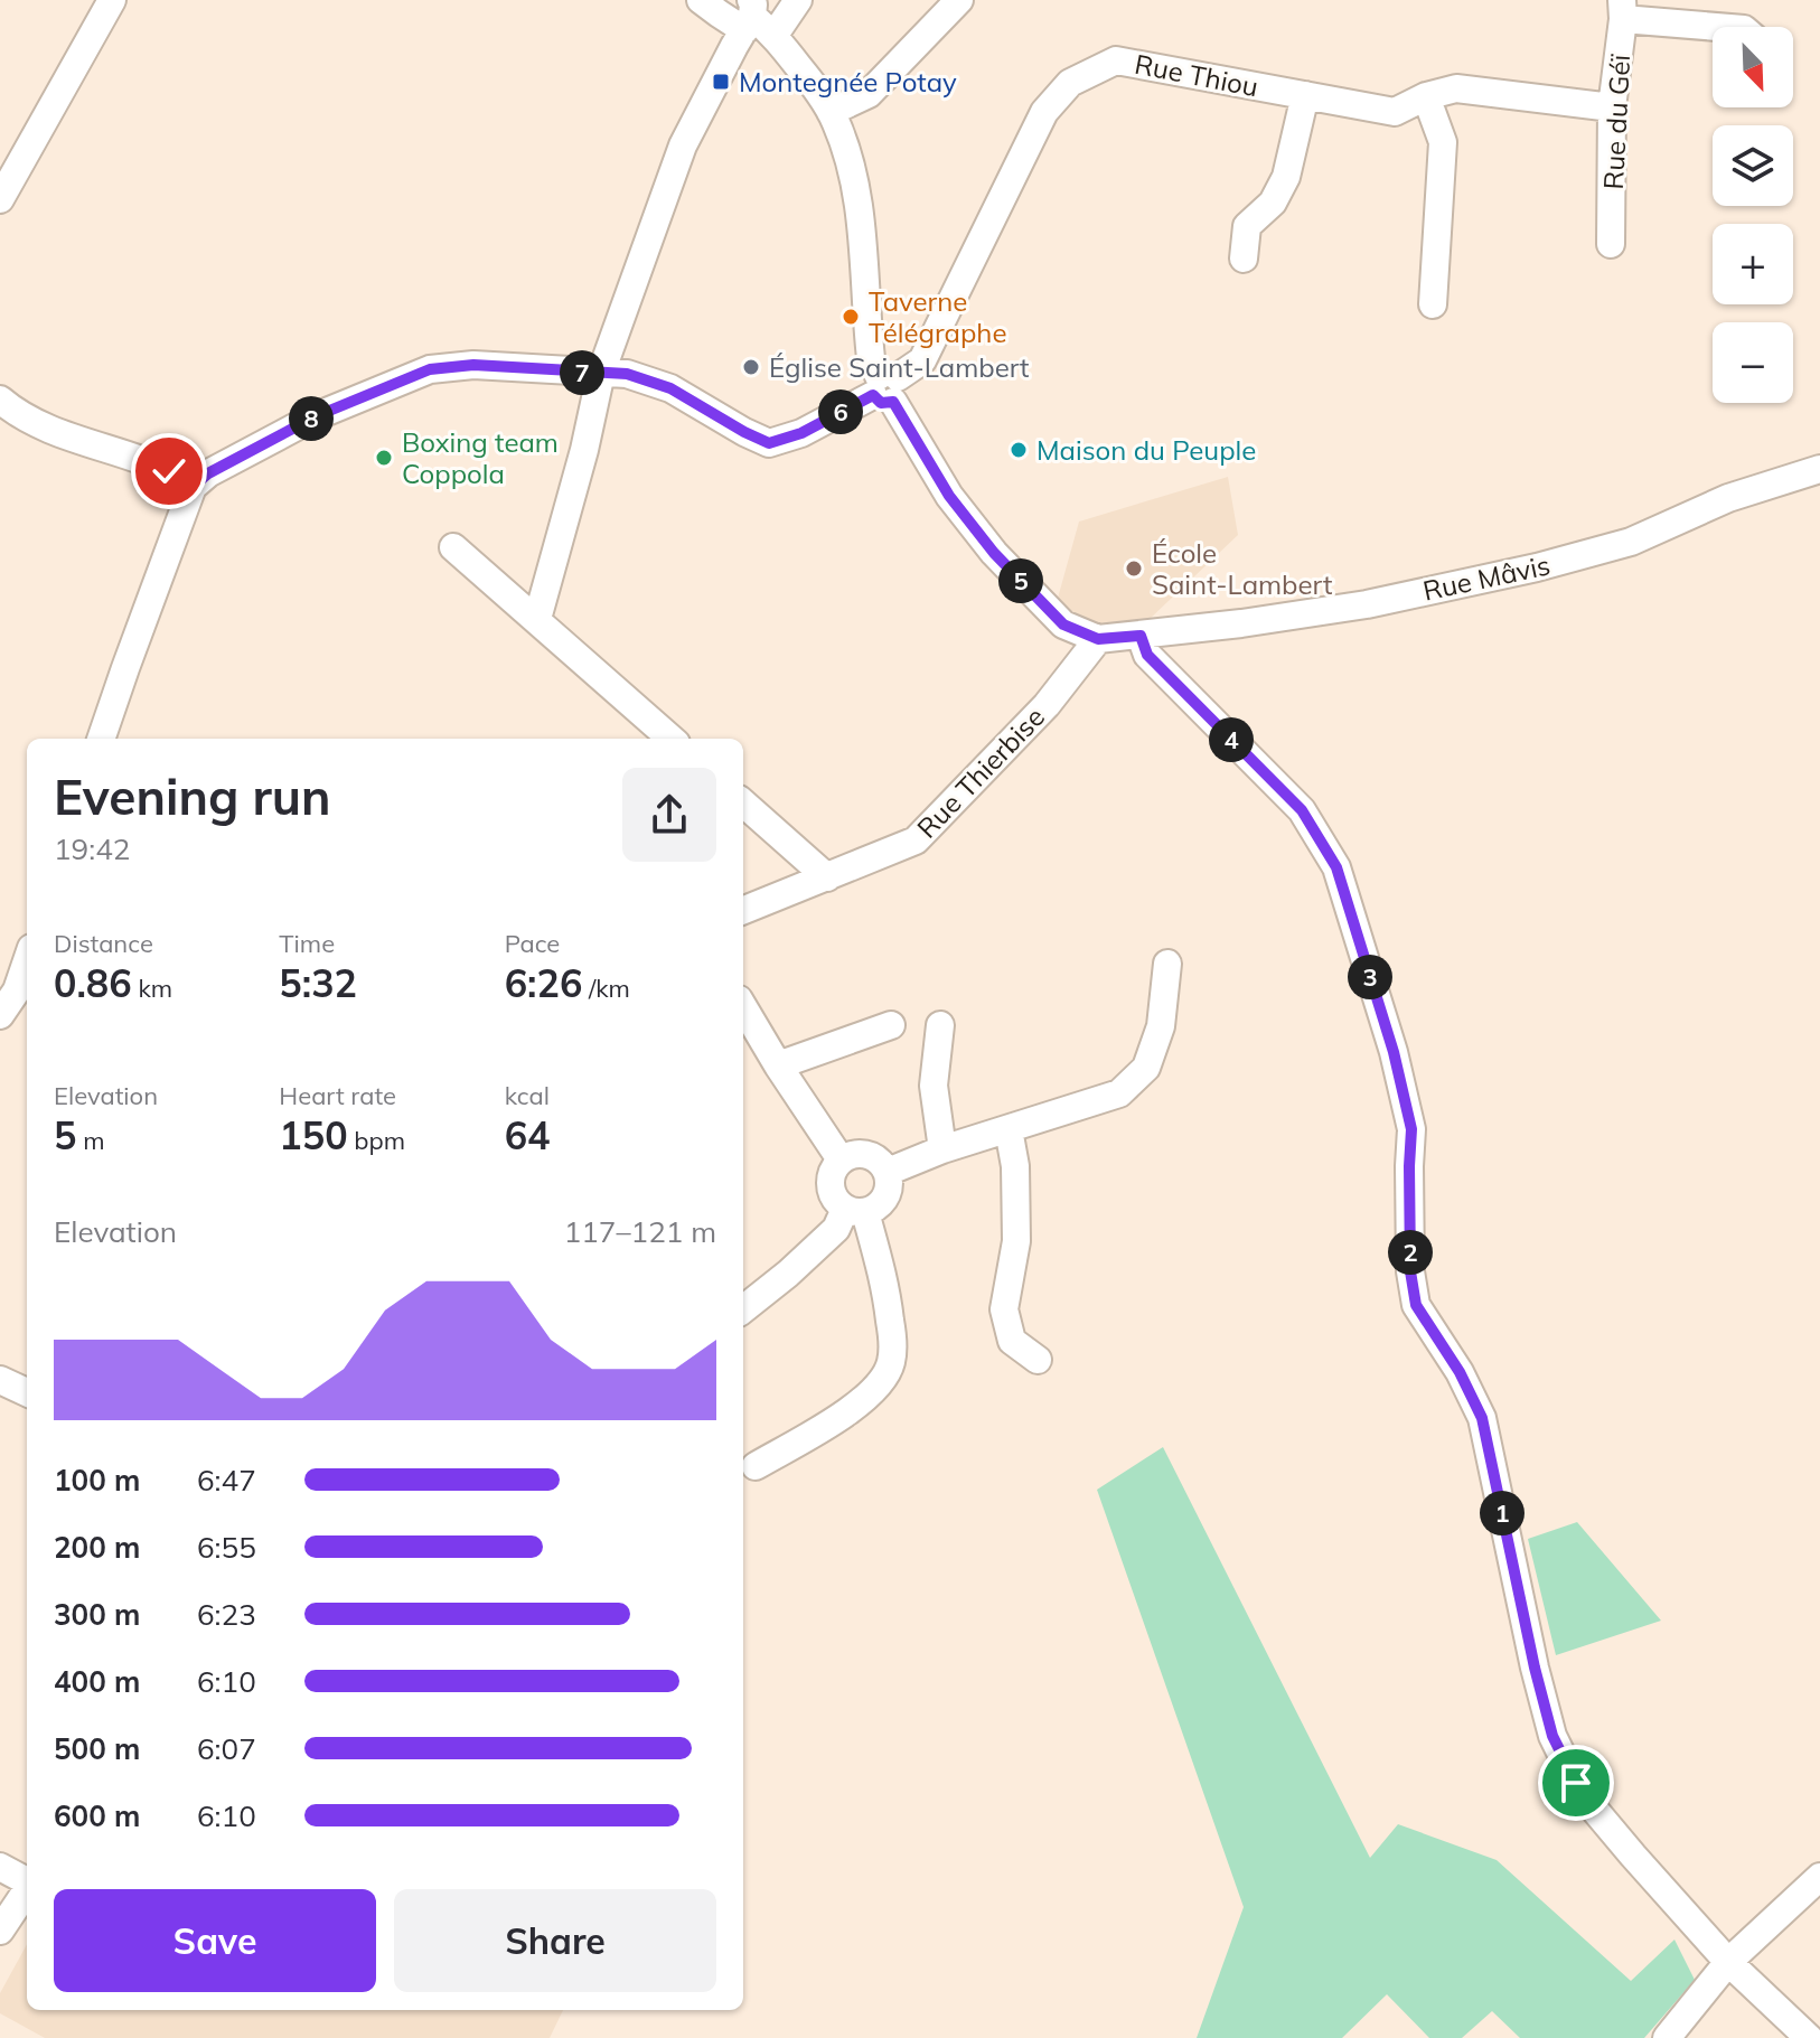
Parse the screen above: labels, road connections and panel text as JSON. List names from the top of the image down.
{
  "streets": {
    "street": [
      "Rue Thiou",
      "Rue du Géï",
      "Rue Mâvis",
      "Rue Thierbise"
    ]
  },
  "crossings": [
    ["Rue Thiou", "Rue du Géï"]
  ],
  "places": {
    "transit": ["Montegnée Potay"],
    "other": [
      "Taverne Télégraphe",
      "Église Saint-Lambert",
      "Maison du Peuple",
      "Boxing team Coppola",
      "École Saint-Lambert"
    ]
  },
  "north": "bottom right",
  "page": {
    "map_buttons": ["+", "−"],
    "pins": [
      "7",
      "6",
      "8",
      "5",
      "4",
      "3",
      "2",
      "1"
    ],
    "heading": ["Evening run", "19:42"],
    "stats": [
      ["Distance", "0.86 km"],
      ["Time", "5:32"],
      ["Pace", "6:26 /km"],
      ["Elevation", "5 m"],
      ["Heart rate", "150 bpm"],
      ["kcal", "64"]
    ],
    "chart": ["Elevation", "117–121 m"],
    "list": [
      {
        "name": "100 m",
        "note": "6:47"
      },
      {
        "name": "200 m",
        "note": "6:55"
      },
      {
        "name": "300 m",
        "note": "6:23"
      },
      {
        "name": "400 m",
        "note": "6:10"
      },
      {
        "name": "500 m",
        "note": "6:07"
      },
      {
        "name": "600 m",
        "note": "6:10"
      }
    ],
    "buttons": ["Save", "Share"]
  }
}
